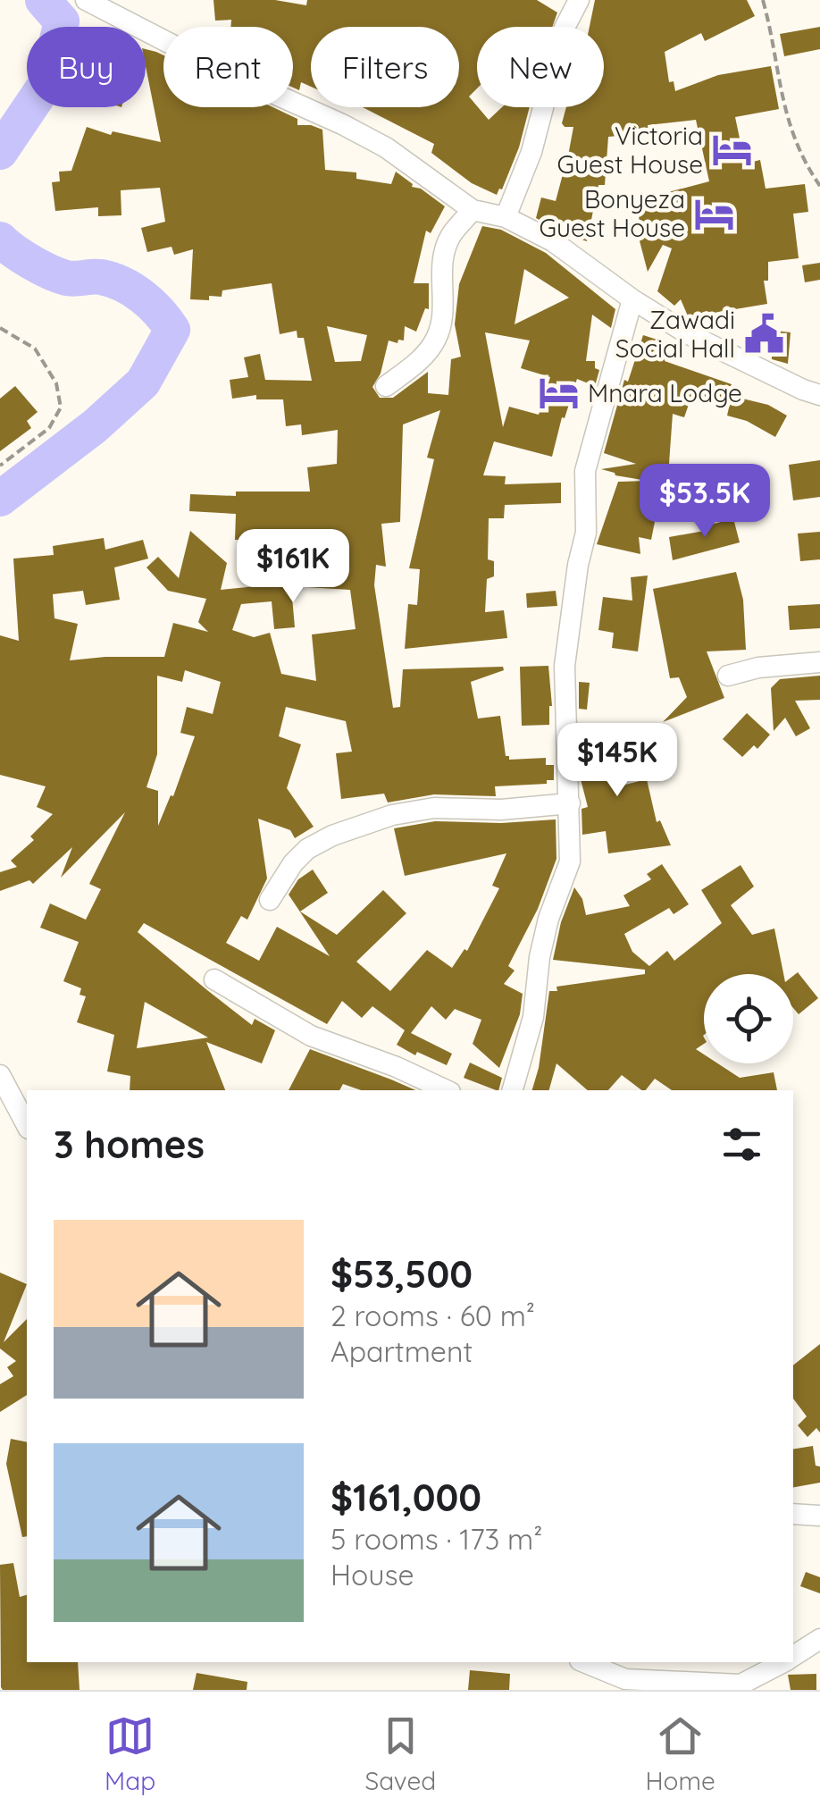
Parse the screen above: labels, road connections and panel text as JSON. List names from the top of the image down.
{
  "places": {
    "hotel": ["Victoria Guest House", "Bonyeza Guest House", "Mnara Lodge"],
    "public building": ["Zawadi Social Hall"]
  },
  "page": {
    "chip": [
      "Buy",
      "Rent",
      "Filters",
      "New"
    ],
    "price": ["$53.5K", "$161K", "$145K"],
    "heading": "3 homes",
    "list": [
      {
        "name": "$53,500",
        "note": "2 rooms · 60 m² · Apartment"
      },
      {
        "name": "$161,000",
        "note": "5 rooms · 173 m² · House"
      }
    ],
    "tabs": ["Map", "Saved", "Home"]
  }
}
